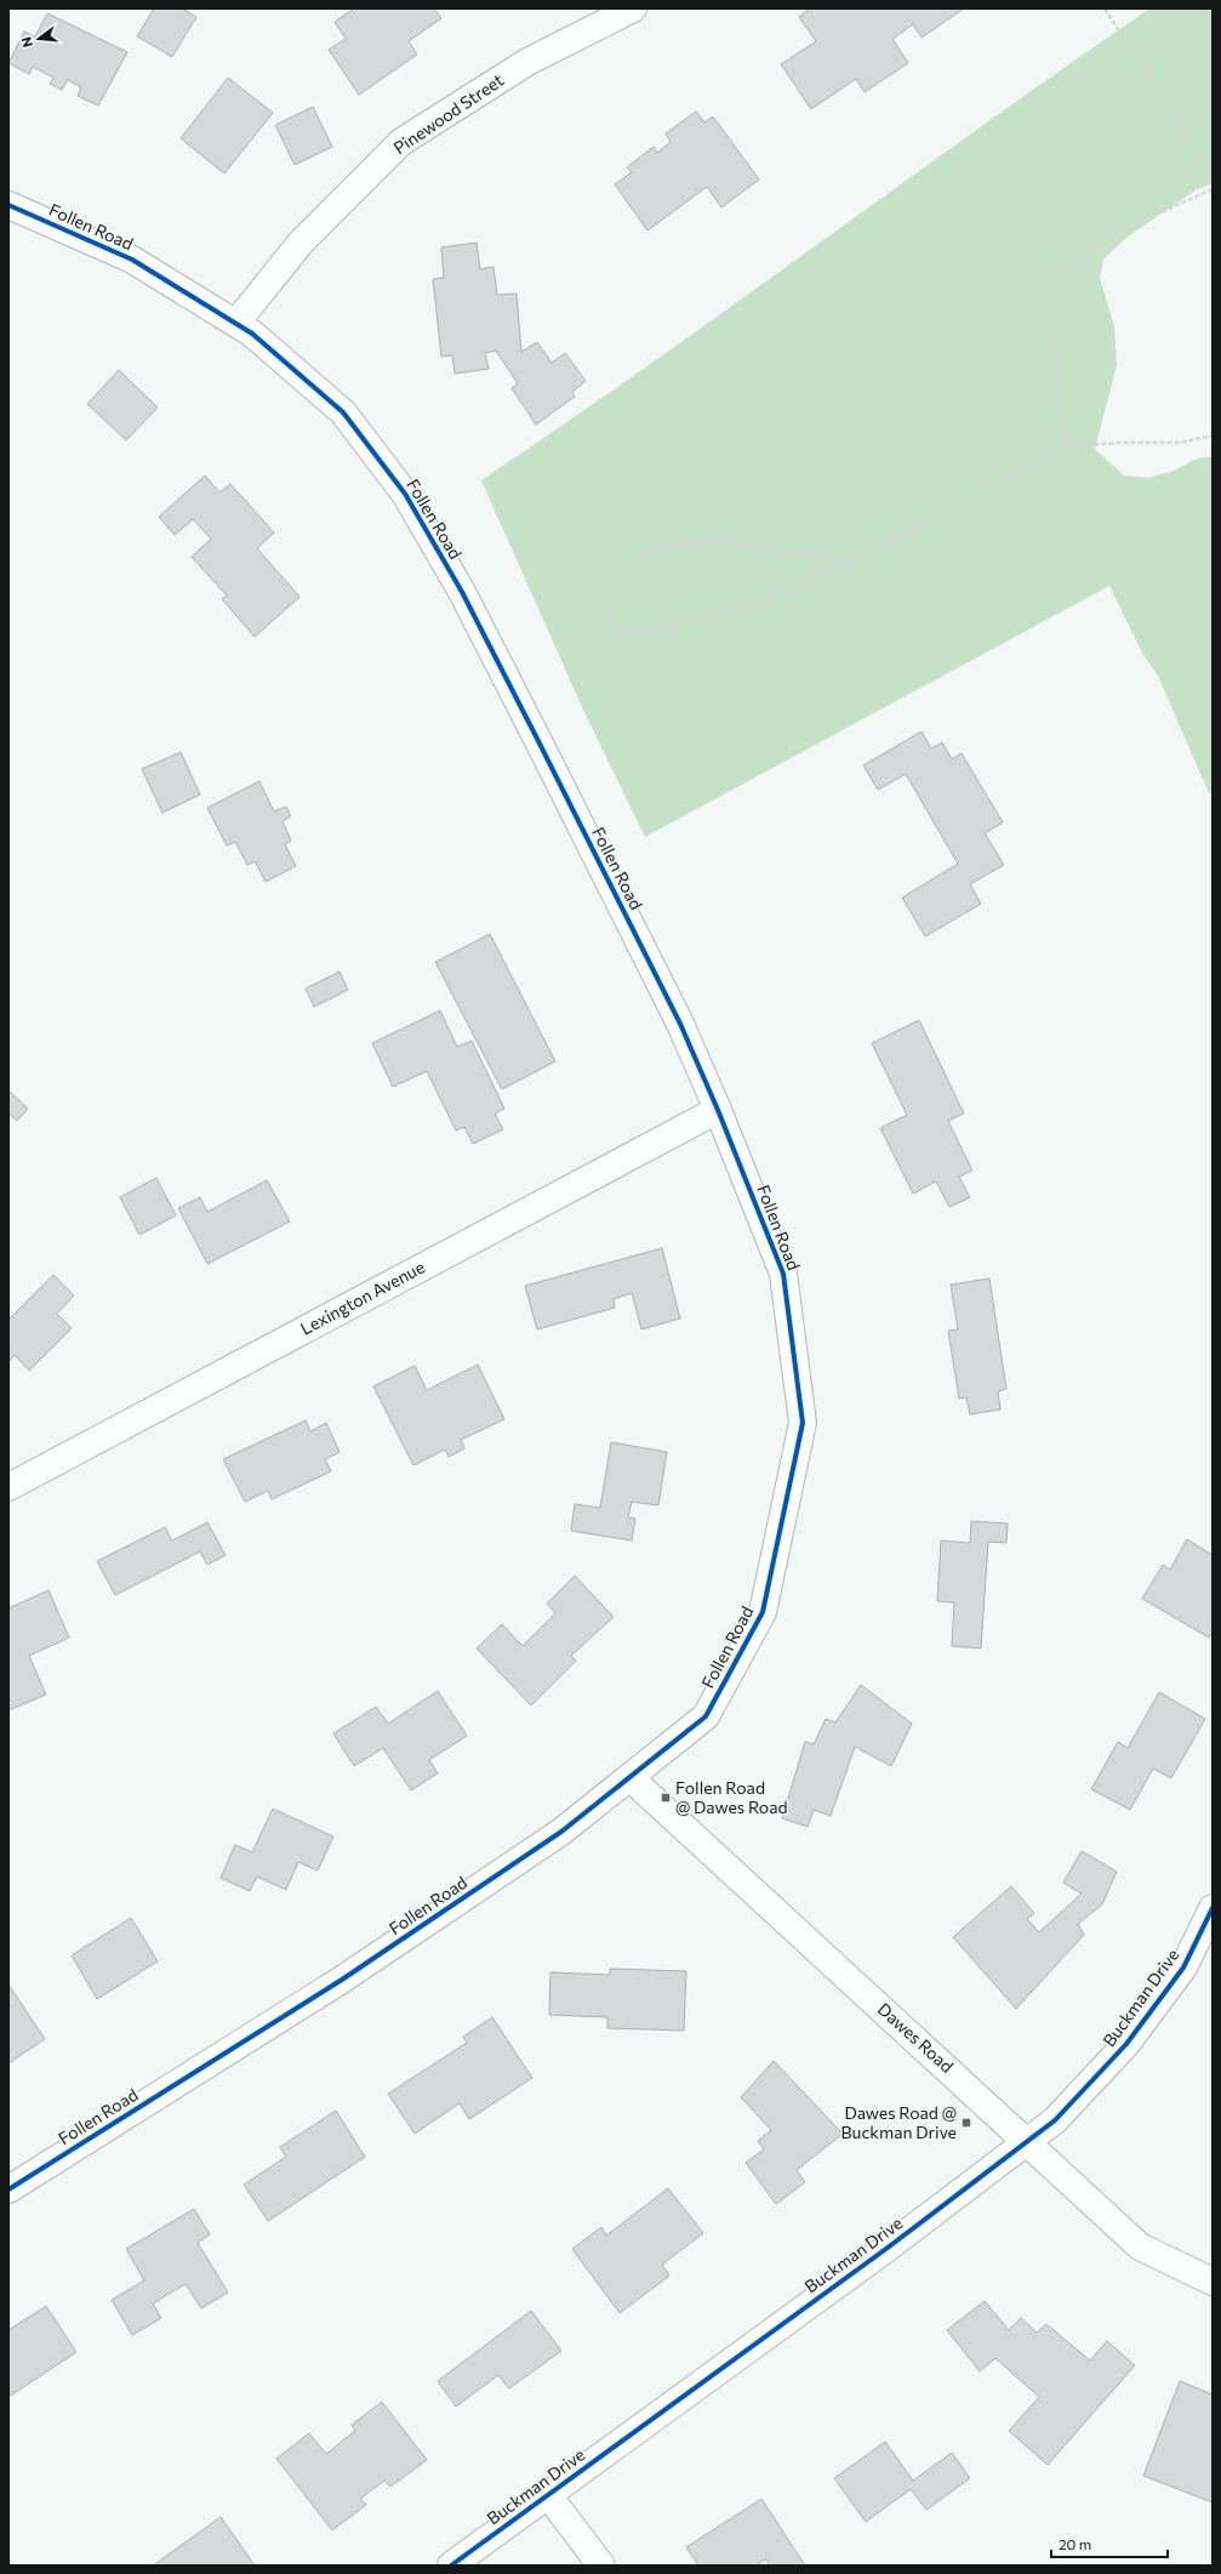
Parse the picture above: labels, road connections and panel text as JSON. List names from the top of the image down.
{
  "streets": {
    "street": [
      "Pinewood Street",
      "Follen Road",
      "Lexington Avenue",
      "Buckman Drive",
      "Dawes Road"
    ]
  },
  "crossings": [
    ["Pinewood Street", "Follen Road"],
    ["Follen Road", "Lexington Avenue"],
    ["Follen Road", "Dawes Road"],
    ["Buckman Drive", "Dawes Road"]
  ],
  "places": {
    "transit": ["Follen Road @ Dawes Road", "Dawes Road @ Buckman Drive"]
  },
  "scale_bar": "20 m",
  "north": "left"
}
